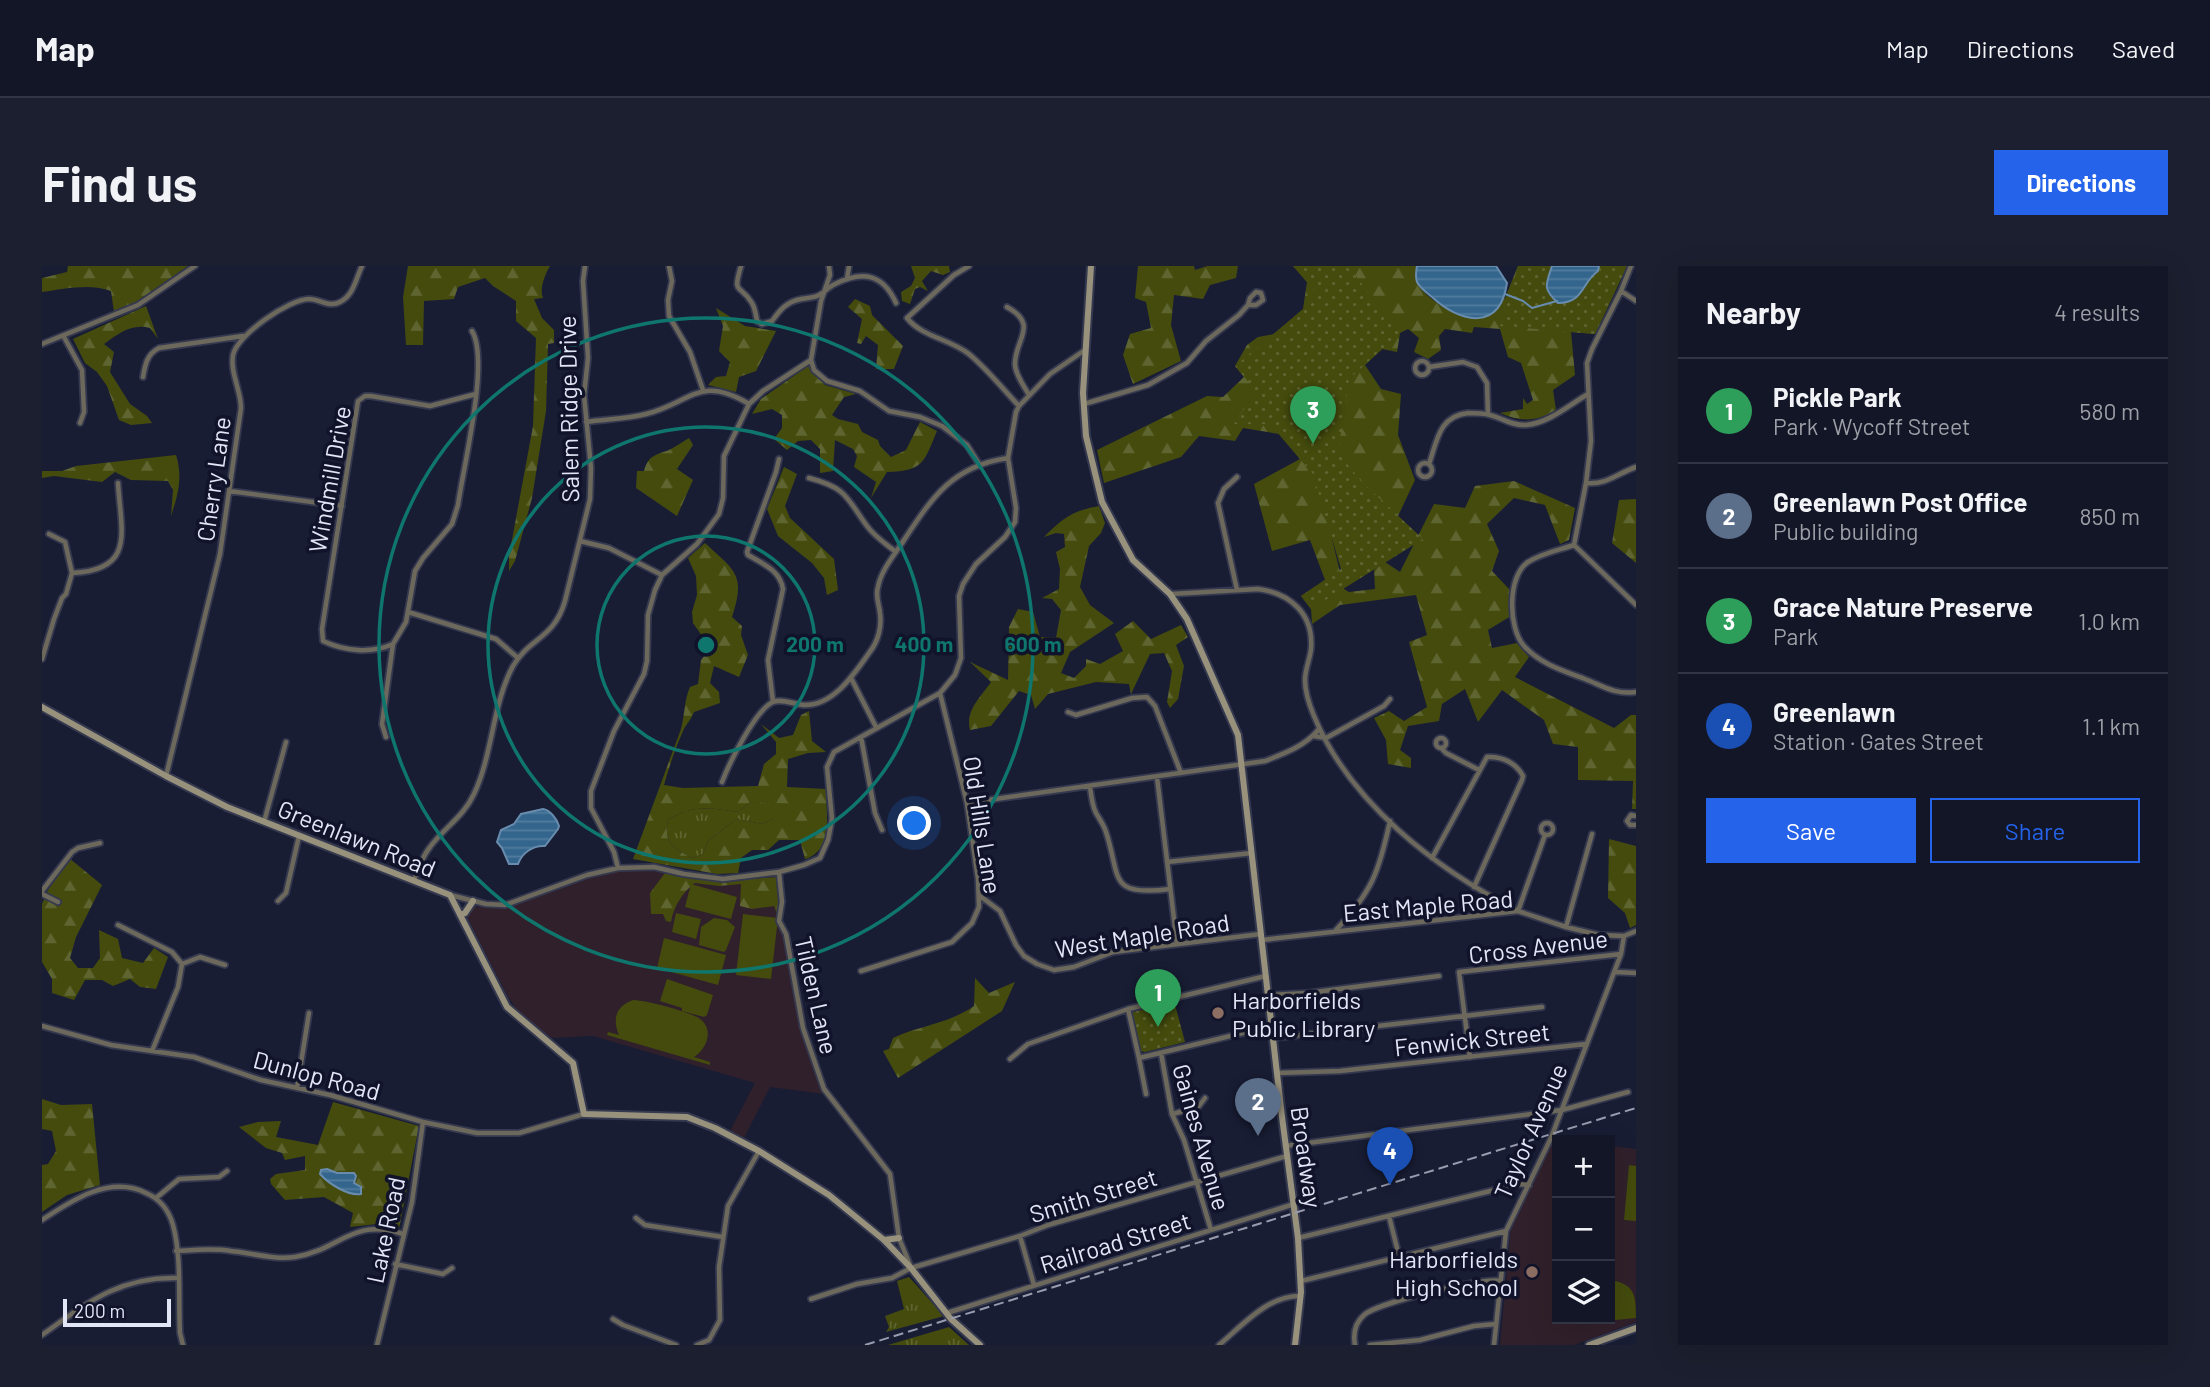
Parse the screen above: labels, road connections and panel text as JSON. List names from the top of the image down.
{
  "streets": {
    "main road": ["Greenlawn Road", "Broadway"],
    "street": [
      "Salem Ridge Drive",
      "Cherry Lane",
      "Windmill Drive",
      "Old Hills Lane",
      "East Maple Road",
      "West Maple Road",
      "Cross Avenue",
      "Tilden Lane",
      "Fenwick Street",
      "Dunlop Road",
      "Taylor Avenue",
      "Gaines Avenue",
      "Smith Street",
      "Lake Road",
      "Railroad Street"
    ]
  },
  "crossings": [
    ["Salem Ridge Drive", "Greenlawn Road"],
    ["Cherry Lane", "Greenlawn Road"],
    ["Old Hills Lane", "West Maple Road"],
    ["Greenlawn Road", "Dunlop Road"],
    ["East Maple Road", "West Maple Road"],
    ["East Maple Road", "Taylor Avenue"],
    ["East Maple Road", "Broadway"],
    ["West Maple Road", "Broadway"],
    ["Cross Avenue", "Fenwick Street"],
    ["Cross Avenue", "Taylor Avenue"],
    ["Tilden Lane", "Smith Street"],
    ["Fenwick Street", "Taylor Avenue"],
    ["Fenwick Street", "Broadway"],
    ["Dunlop Road", "Lake Road"],
    ["Gaines Avenue", "Smith Street"],
    ["Gaines Avenue", "Railroad Street"],
    ["Broadway", "Smith Street"],
    ["Broadway", "Railroad Street"]
  ],
  "places": ["Harborfields Public Library", "Harborfields High School"],
  "scale_bar": "200 m",
  "page": {
    "header": "Map",
    "nav": ["Map", "Directions", "Saved"],
    "buttons": [
      "Directions",
      ["Save", "Share"]
    ],
    "title": "Find us",
    "heading": ["Nearby", "4 results"],
    "list": [
      {
        "mark": "1",
        "name": "Pickle Park",
        "note": "Park · Wycoff Street",
        "value": "580 m"
      },
      {
        "mark": "2",
        "name": "Greenlawn Post Office",
        "note": "Public building",
        "value": "850 m"
      },
      {
        "mark": "3",
        "name": "Grace Nature Preserve",
        "note": "Park",
        "value": "1.0 km"
      },
      {
        "mark": "4",
        "name": "Greenlawn",
        "note": "Station · Gates Street",
        "value": "1.1 km"
      }
    ],
    "pins": [
      "3",
      "1",
      "2",
      "4"
    ],
    "map_buttons": ["+", "−"],
    "scale": "200 m"
  },
  "rings": ["200 m", "400 m", "600 m"]
}
